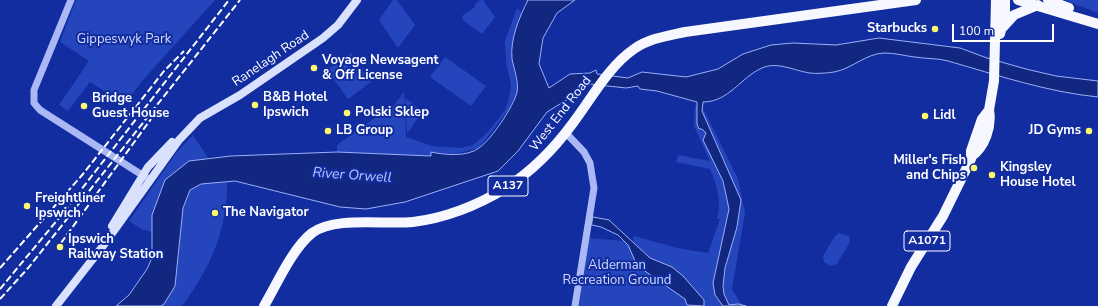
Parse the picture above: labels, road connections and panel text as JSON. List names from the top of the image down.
{
  "streets": {
    "main road": [
      "Ranelagh Road",
      "West End Road",
      "A137",
      "A1071"
    ]
  },
  "water": ["River Orwell"],
  "parks": ["Gippeswyk Park", "Alderman Recreation Ground"],
  "places": [
    "Starbucks",
    "Voyage Newsagent & Off License",
    "B&B Hotel Ipswich",
    "Bridge Guest House",
    "Polski Sklep",
    "Lidl",
    "LB Group",
    "JD Gyms",
    "Miller's Fish and Chips",
    "Kingsley House Hotel",
    "Freightliner Ipswich",
    "The Navigator",
    "Ipswich Railway Station"
  ],
  "scale_bar": "100 m"
}
